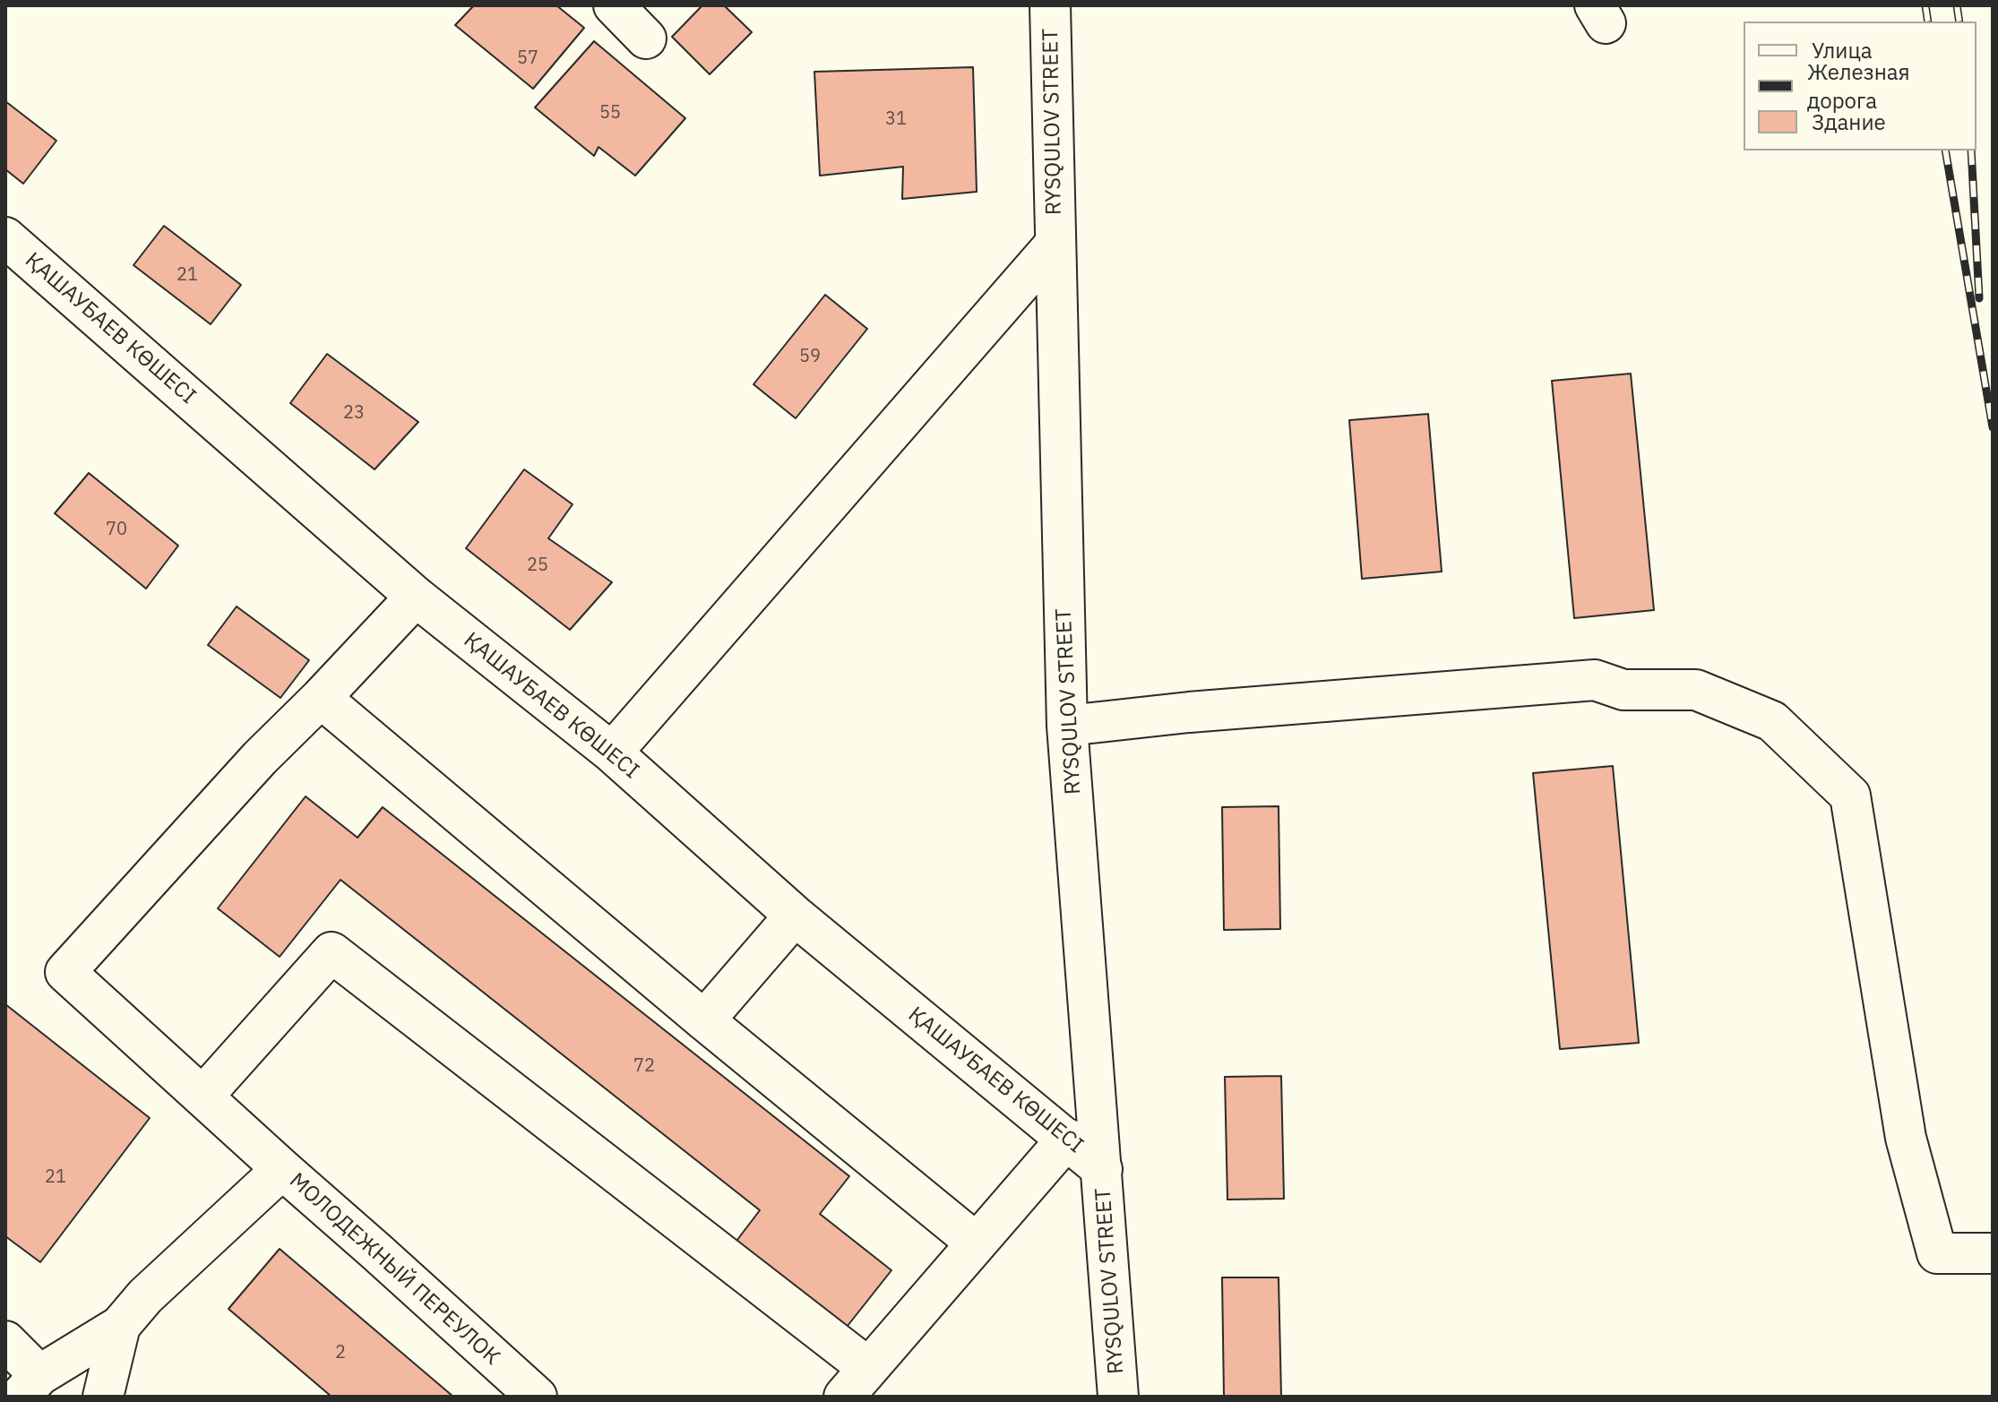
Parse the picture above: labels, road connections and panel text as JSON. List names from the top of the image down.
{
  "streets": {
    "street": ["RYSQULOV STREET", "ҚАШАУБАЕВ КӨШЕСІ", "МОЛОДЕЖНЫЙ ПЕРЕУЛОК"]
  },
  "crossings": [
    ["RYSQULOV STREET", "ҚАШАУБАЕВ КӨШЕСІ"]
  ],
  "house_numbers": [
    "57",
    "55",
    "31",
    "21",
    "59",
    "23",
    "70",
    "25",
    "72",
    "21",
    "2"
  ],
  "legend": ["Улица", "Железная дорога", "Здание"]
}
